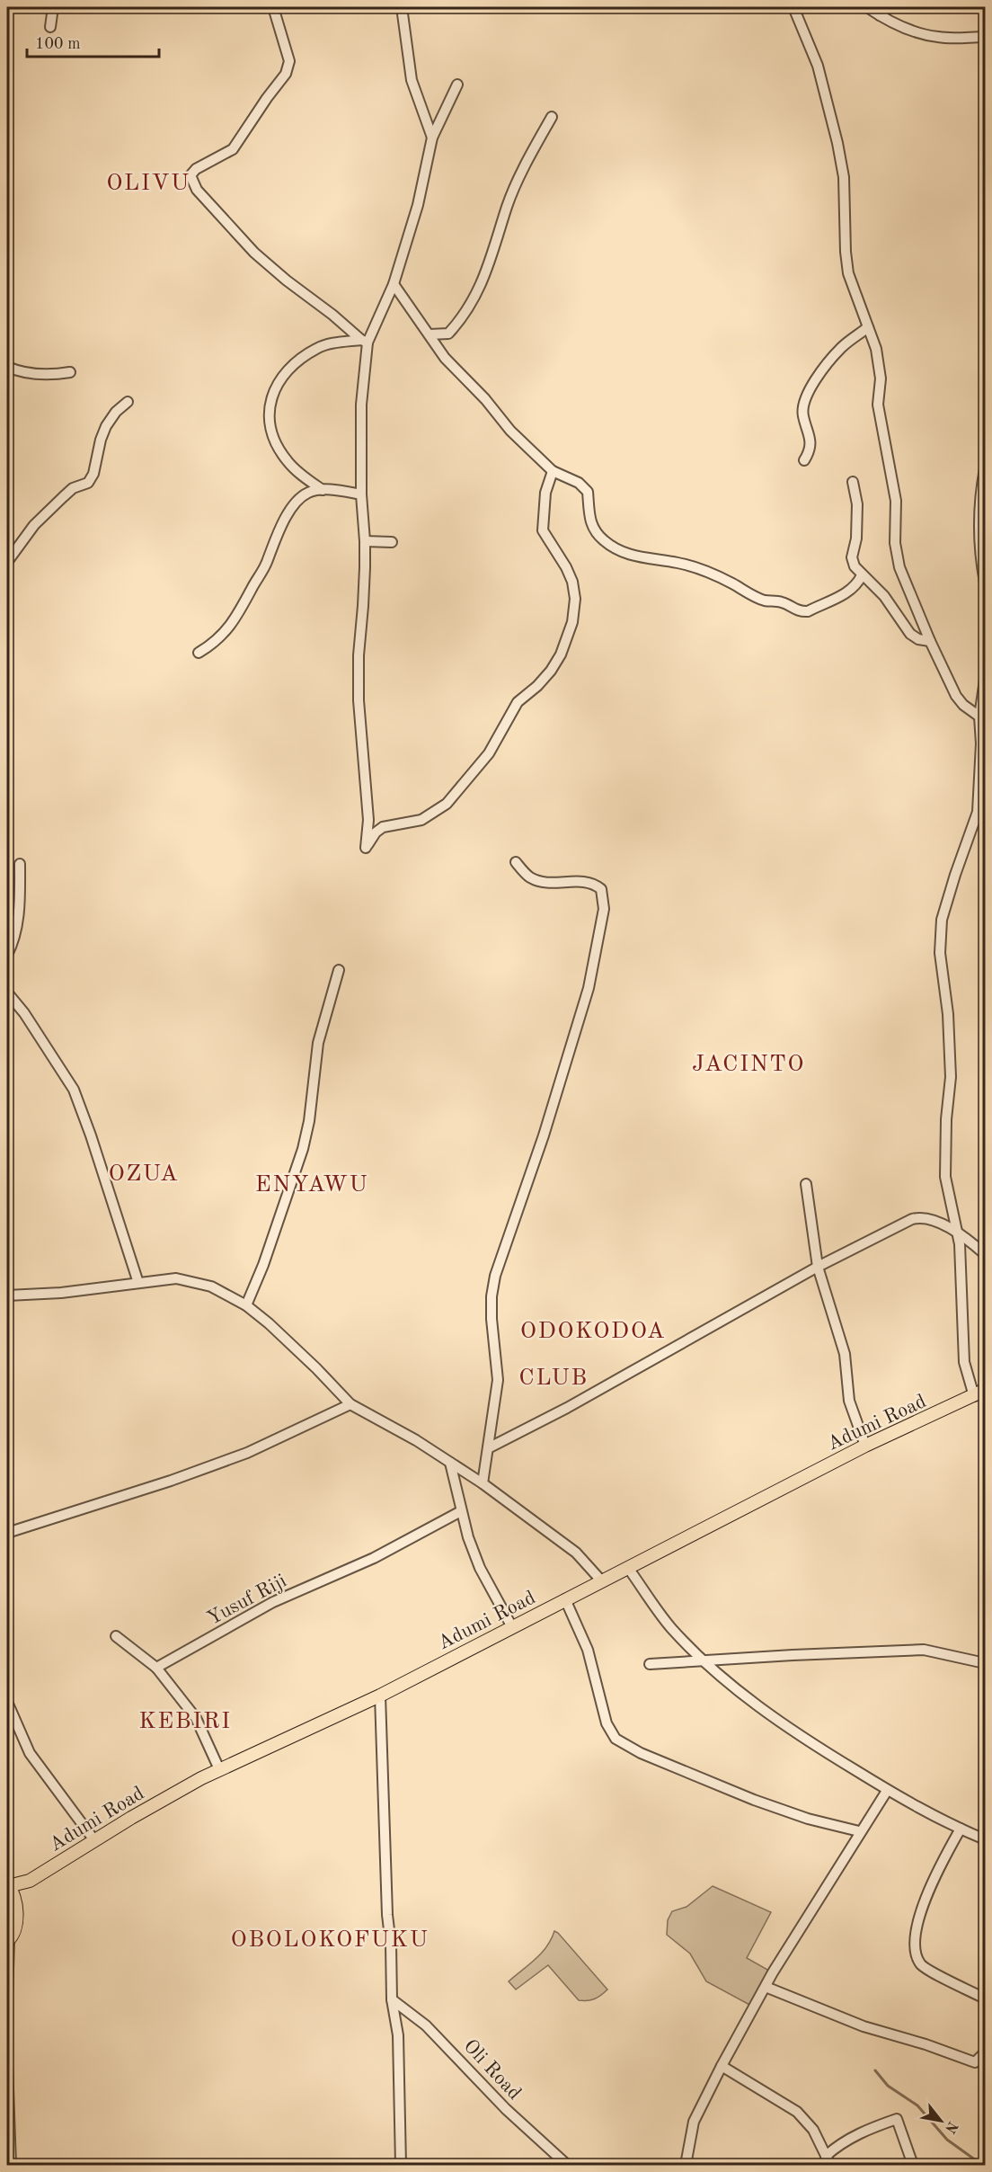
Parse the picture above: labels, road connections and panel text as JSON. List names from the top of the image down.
{
  "streets": {
    "main road": ["Adumi Road"],
    "street": ["Yusuf Riji", "Oli Road"]
  },
  "districts": [
    "OLIVU",
    "JACINTO",
    "OZUA",
    "ENYAWU",
    "ODOKODOA",
    "CLUB",
    "KEBIRI",
    "OBOLOKOFUKU"
  ],
  "scale_bar": "100 m",
  "north": "bottom right"
}
